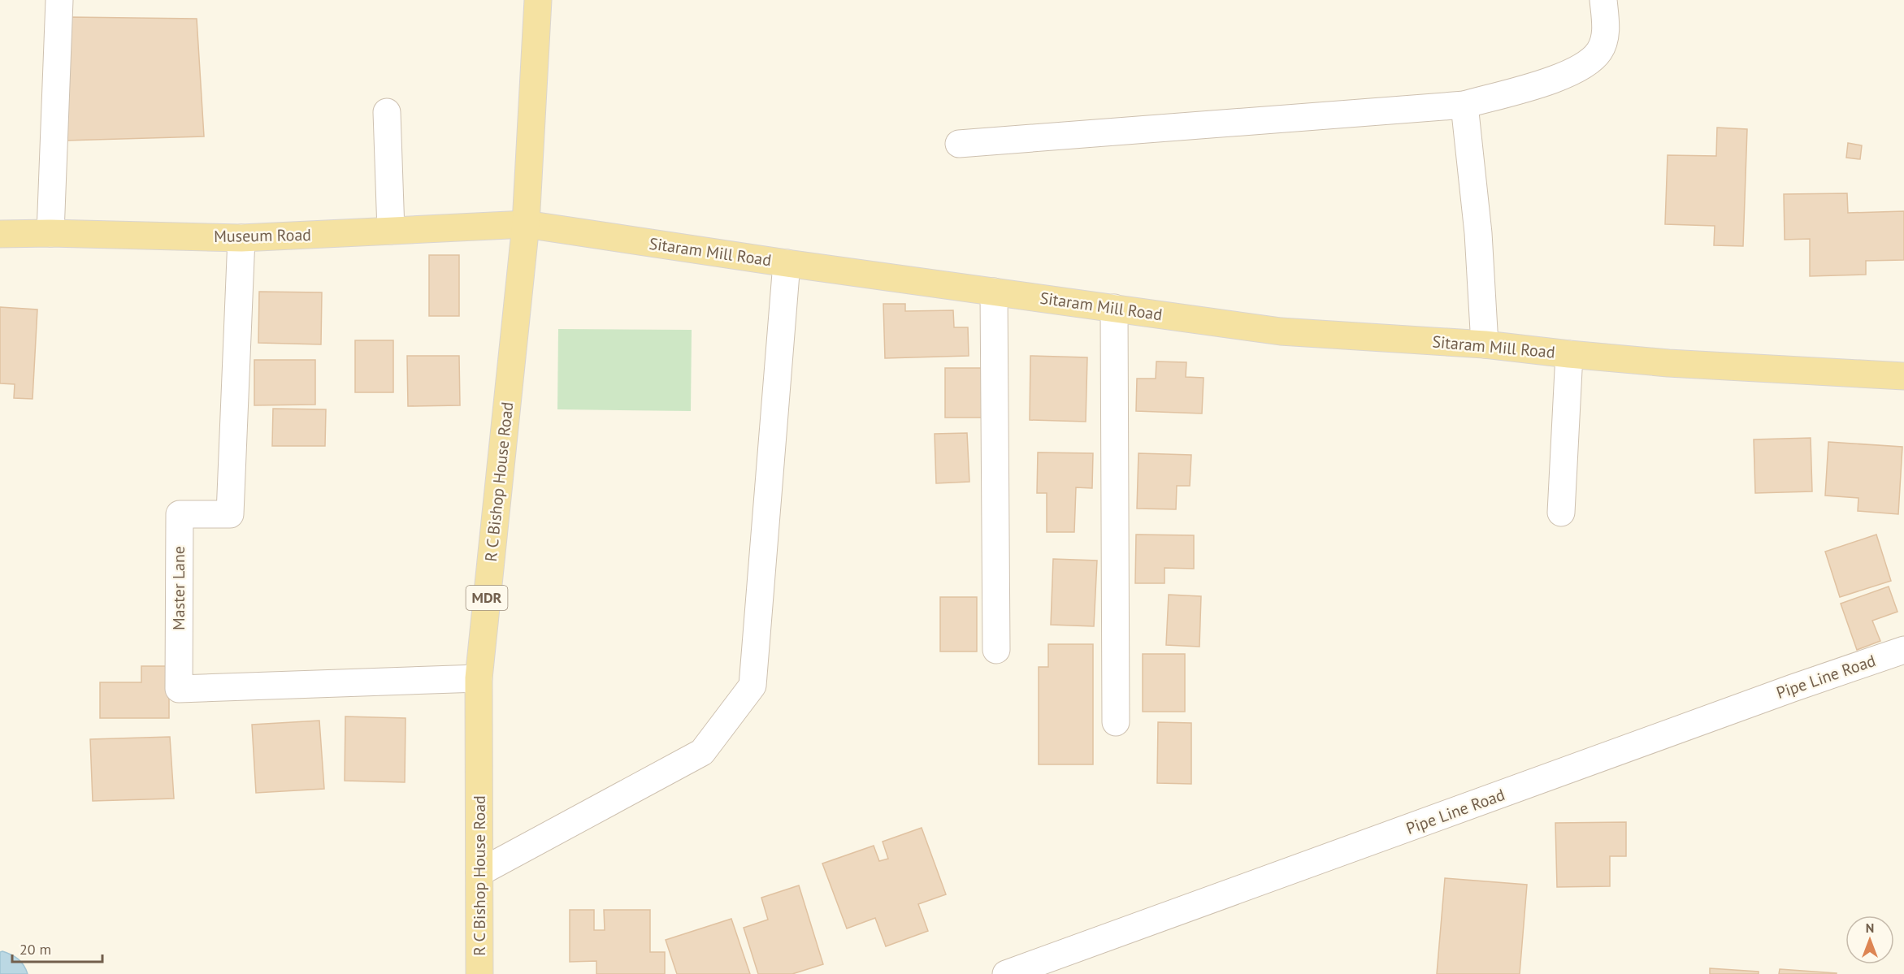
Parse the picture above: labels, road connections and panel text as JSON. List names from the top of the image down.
{
  "streets": {
    "main road": [
      "Museum Road",
      "Sitaram Mill Road",
      "R C Bishop House Road",
      "MDR"
    ],
    "street": ["Master Lane", "Pipe Line Road"]
  },
  "crossings": [
    ["Museum Road", "Sitaram Mill Road"],
    ["Museum Road", "R C Bishop House Road"],
    ["Museum Road", "Master Lane"],
    ["Sitaram Mill Road", "R C Bishop House Road"],
    ["R C Bishop House Road", "Master Lane"]
  ],
  "scale_bar": "20 m",
  "north": "top"
}
